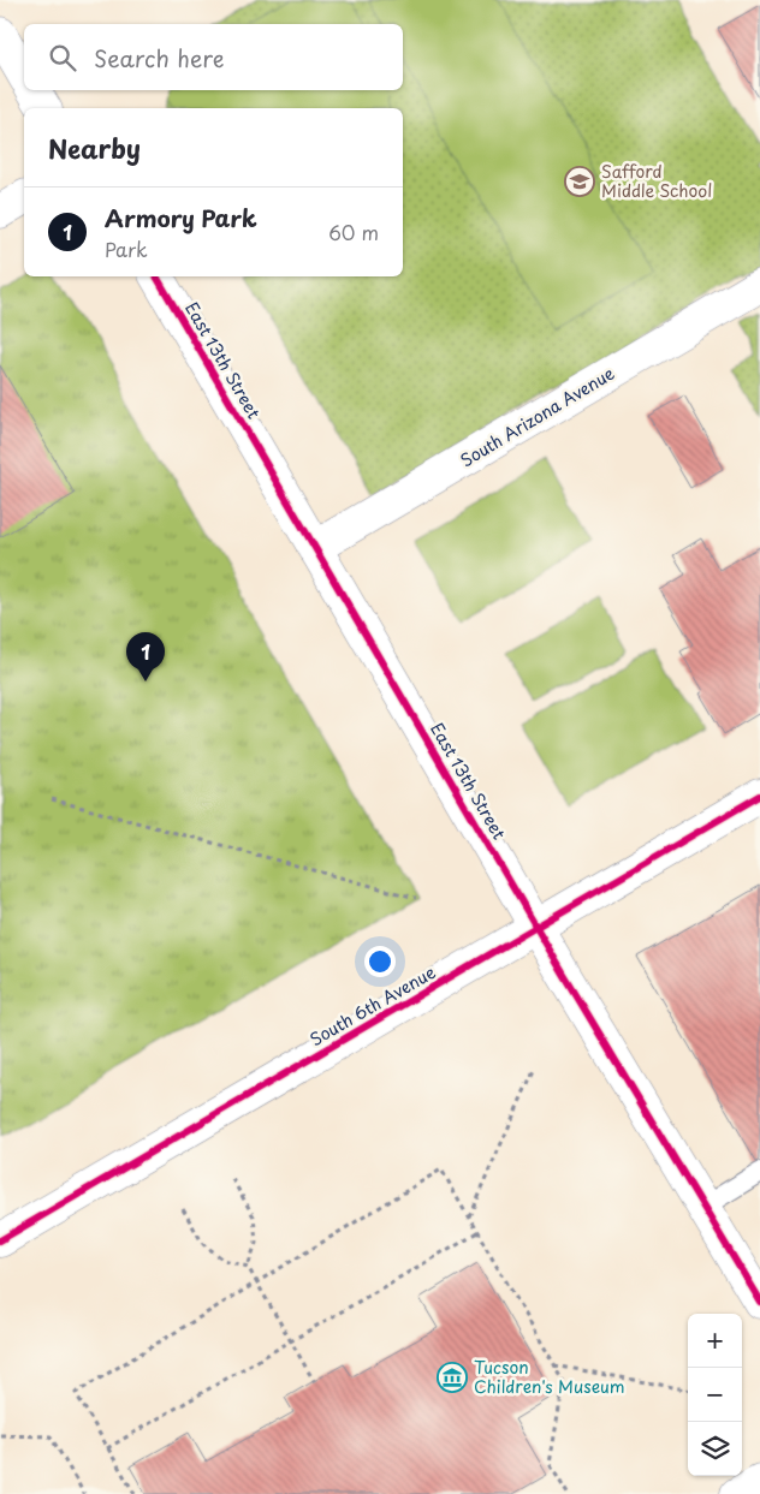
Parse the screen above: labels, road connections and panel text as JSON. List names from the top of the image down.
{
  "streets": {
    "street": ["East 13th Street", "South Arizona Avenue", "South 6th Avenue"]
  },
  "crossings": [
    ["East 13th Street", "South Arizona Avenue"],
    ["East 13th Street", "South 6th Avenue"]
  ],
  "places": {
    "school or university": ["Safford Middle School"],
    "museum": ["Tucson Children's Museum"]
  },
  "page": {
    "search": "Search here",
    "heading": "Nearby",
    "list": [
      {
        "mark": "1",
        "name": "Armory Park",
        "note": "Park",
        "value": "60 m"
      }
    ],
    "pins": "1",
    "map_buttons": ["+", "−"]
  }
}
